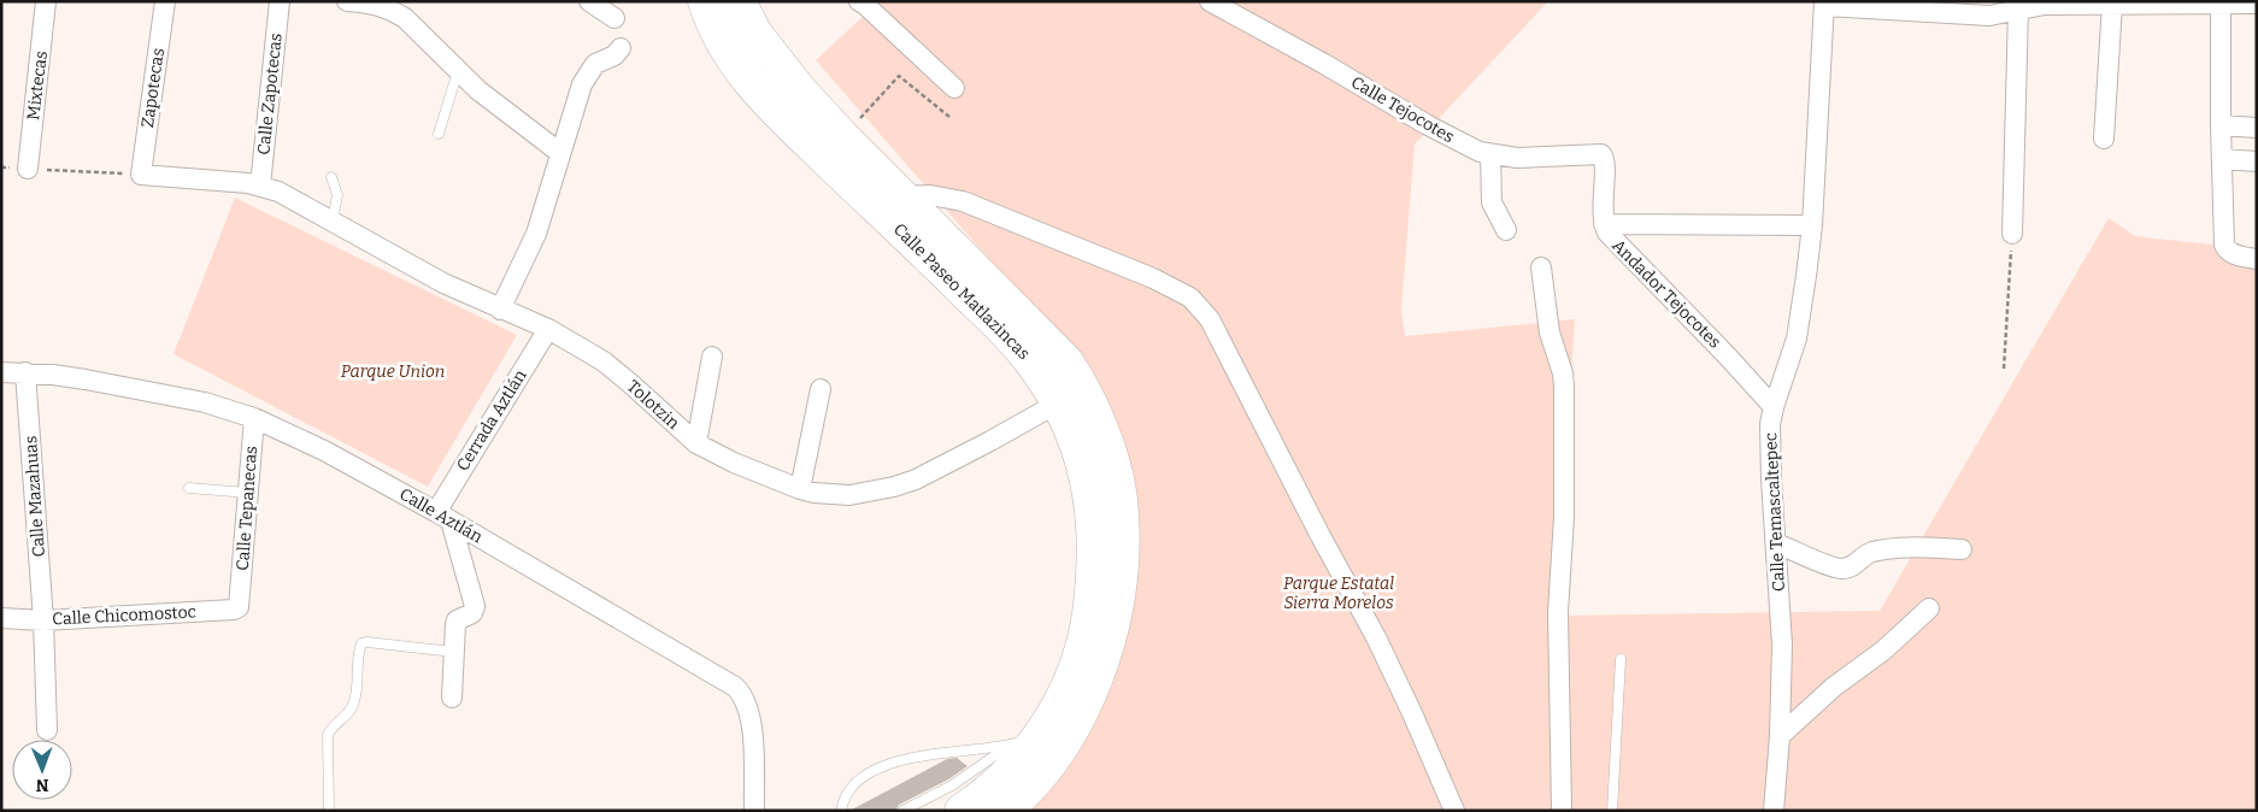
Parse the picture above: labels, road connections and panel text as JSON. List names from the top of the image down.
{
  "streets": {
    "highway": ["Calle Paseo Matlazincas"],
    "street": [
      "Mixtecas",
      "Zapotecas",
      "Calle Zapotecas",
      "Calle Tejocotes",
      "Andador Tejocotes",
      "Tolotzin",
      "Cerrada Aztlán",
      "Calle Mazahuas",
      "Calle Tepanecas",
      "Calle Temascaltepec",
      "Calle Aztlán",
      "Calle Chicomostoc"
    ]
  },
  "crossings": [
    ["Zapotecas", "Tolotzin"],
    ["Calle Zapotecas", "Tolotzin"],
    ["Calle Tejocotes", "Andador Tejocotes"],
    ["Calle Paseo Matlazincas", "Tolotzin"],
    ["Andador Tejocotes", "Calle Temascaltepec"],
    ["Tolotzin", "Cerrada Aztlán"],
    ["Cerrada Aztlán", "Calle Aztlán"],
    ["Calle Mazahuas", "Calle Aztlán"],
    ["Calle Mazahuas", "Calle Chicomostoc"],
    ["Calle Tepanecas", "Calle Aztlán"],
    ["Calle Tepanecas", "Calle Chicomostoc"]
  ],
  "parks": ["Parque Union", "Parque Estatal Sierra Morelos"],
  "north": "bottom"
}
